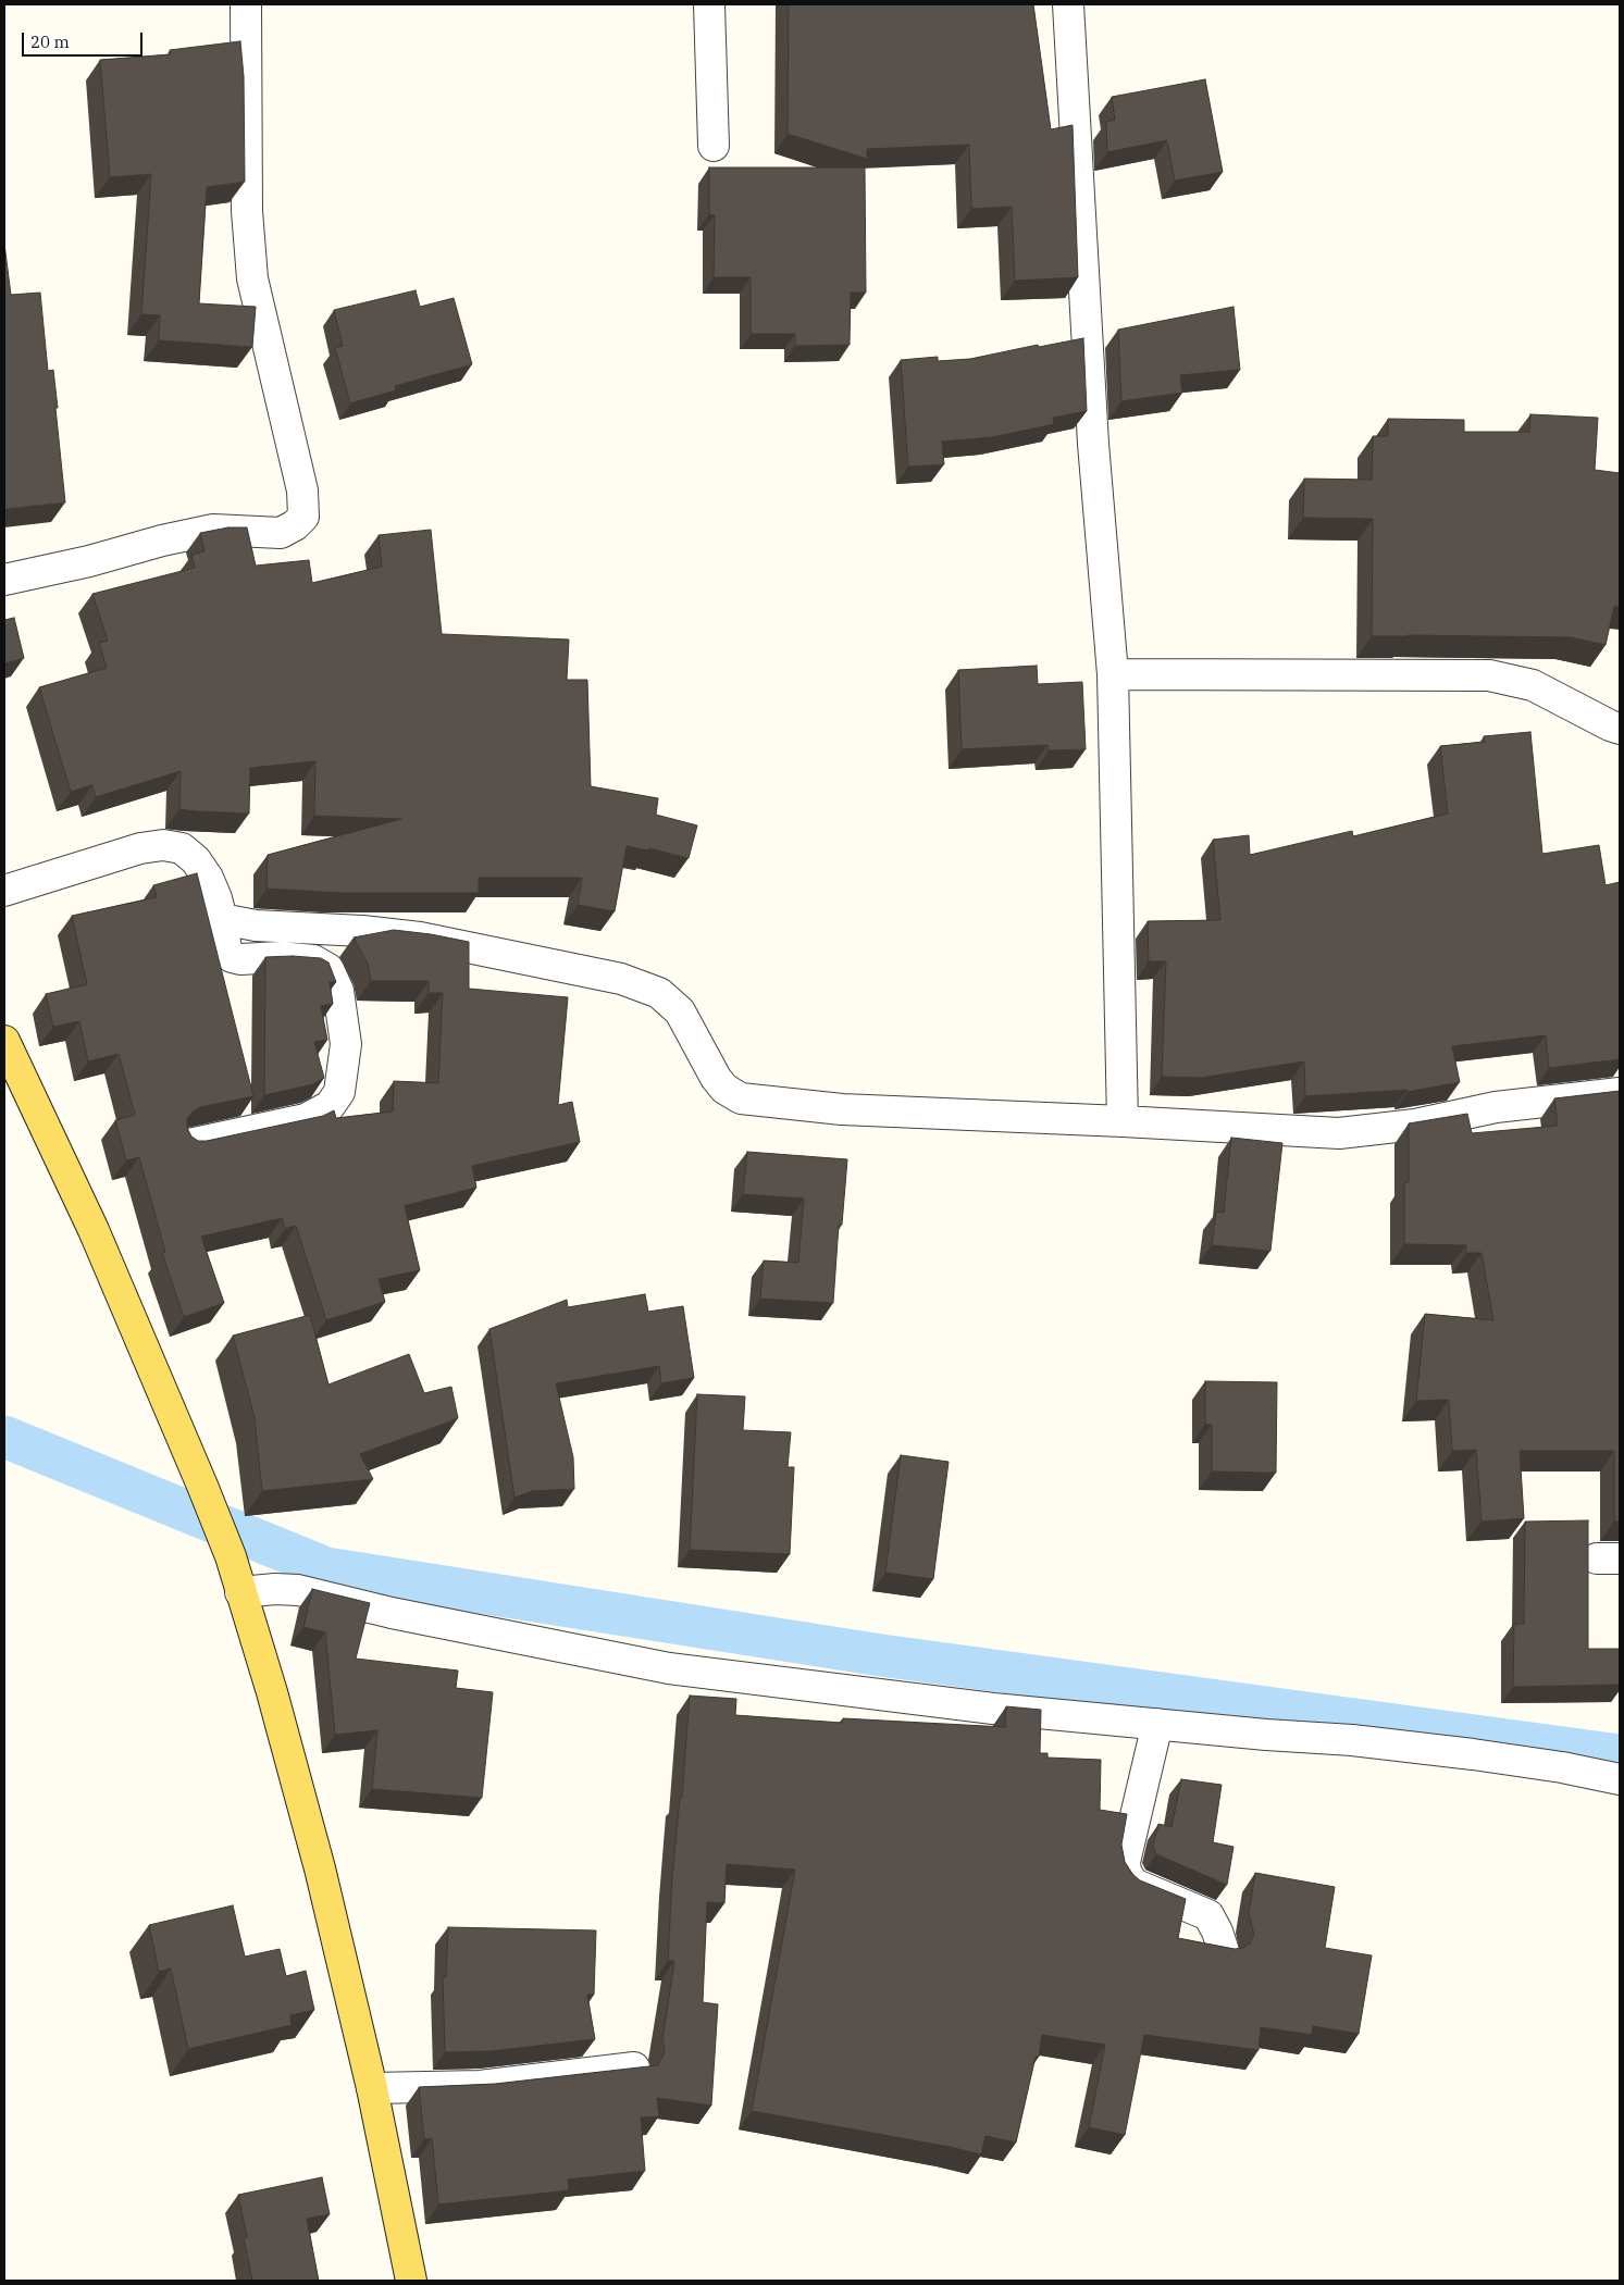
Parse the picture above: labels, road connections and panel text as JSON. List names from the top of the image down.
{
  "scale_bar": "20 m"
}
